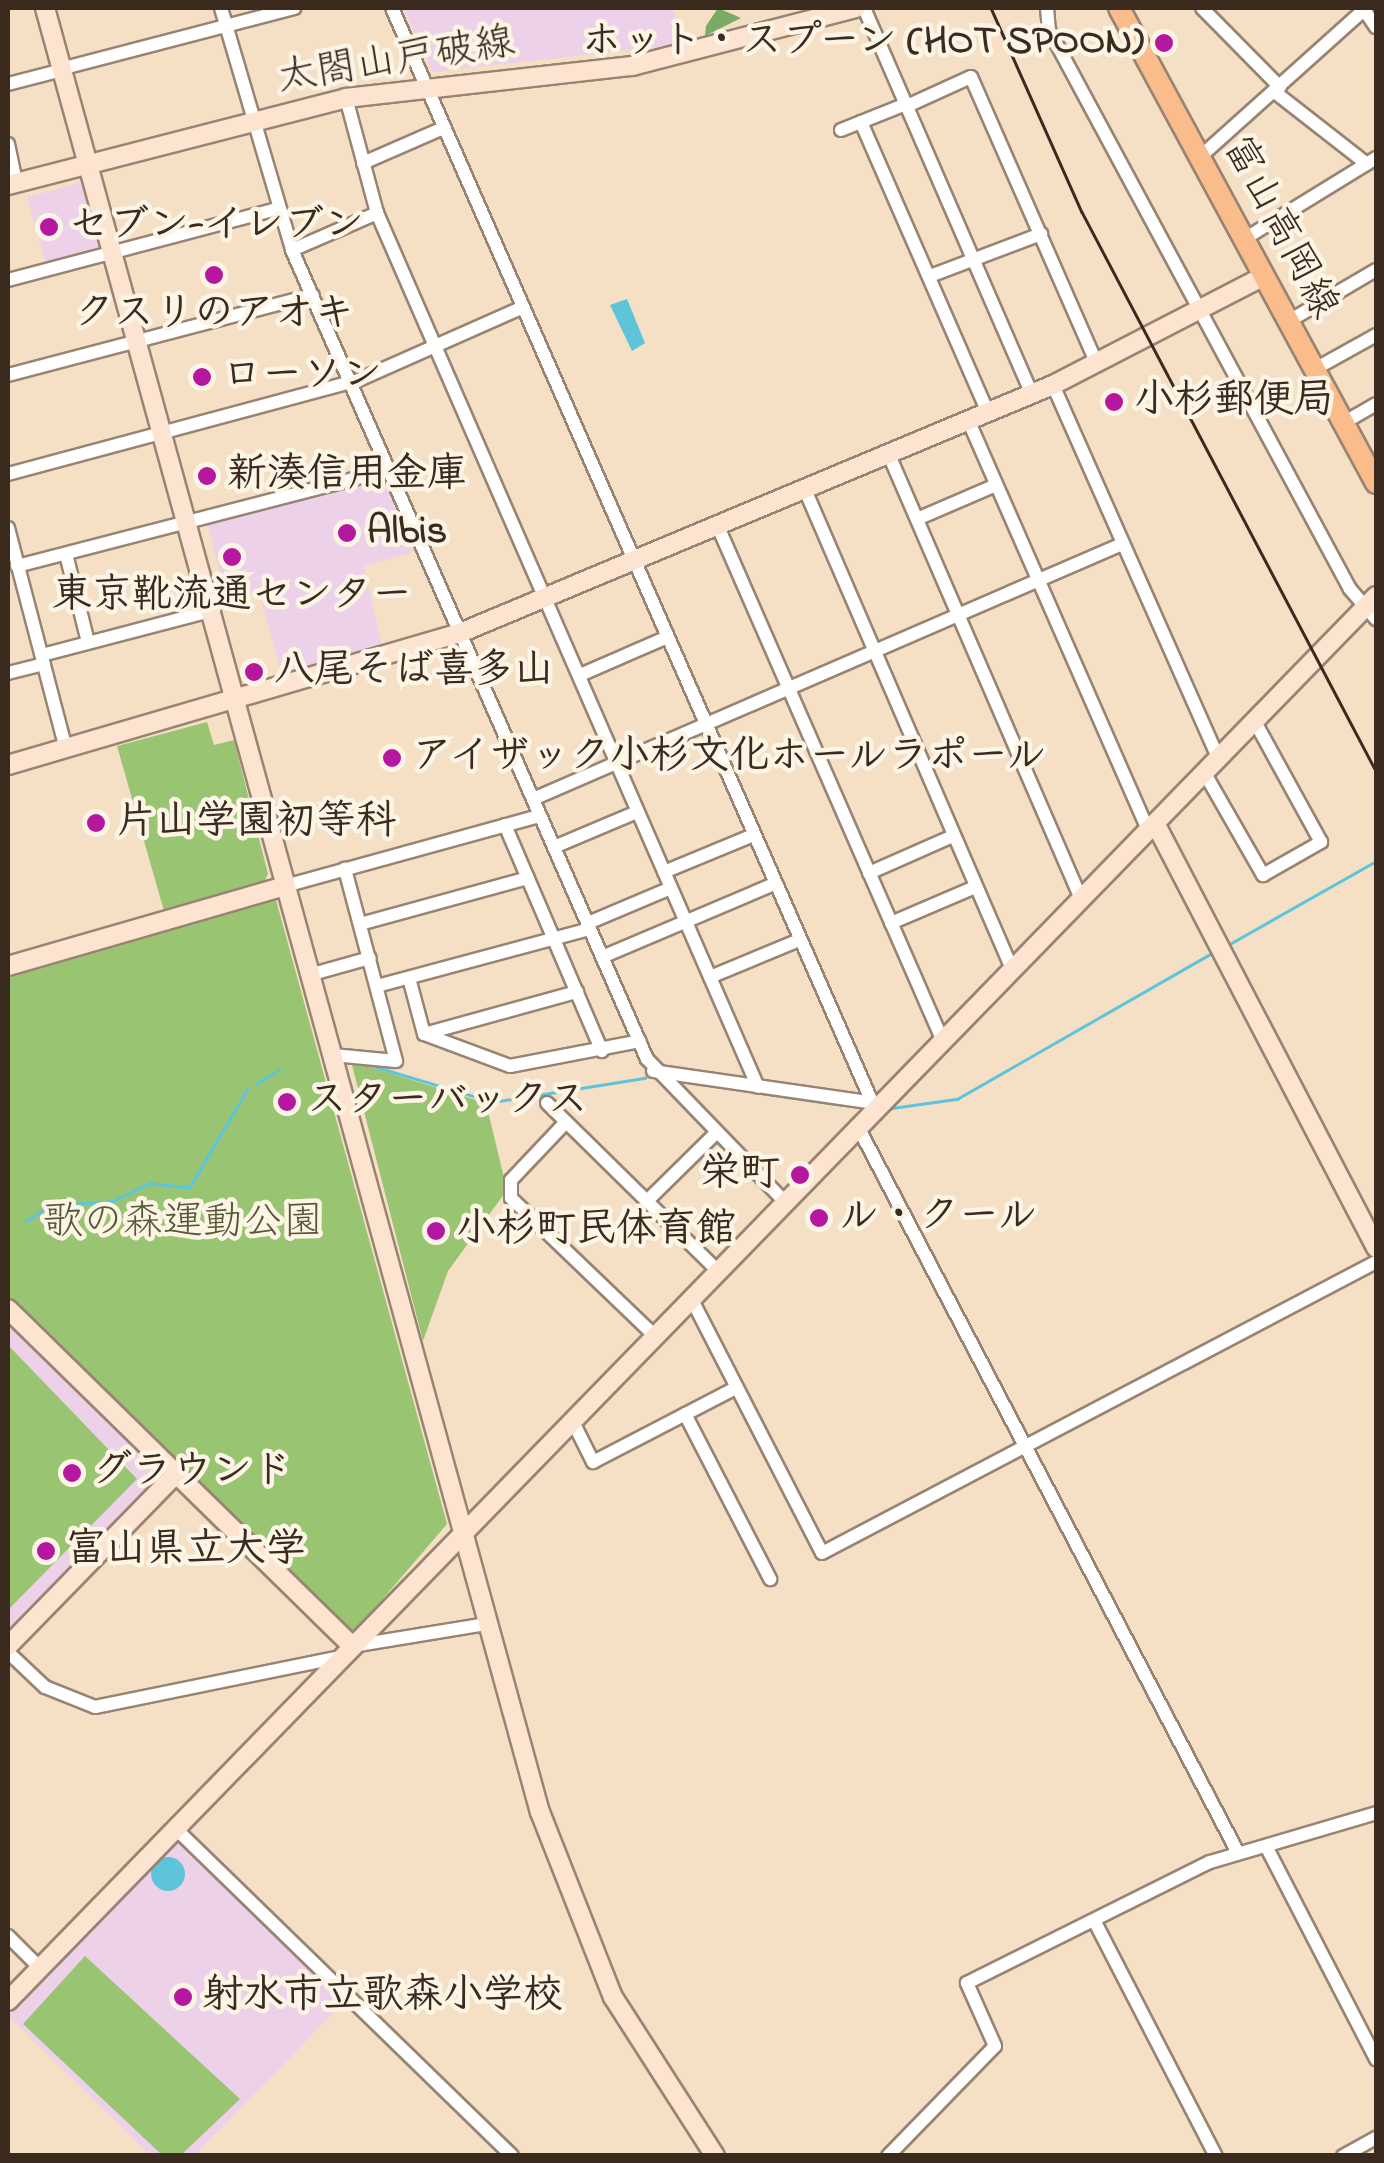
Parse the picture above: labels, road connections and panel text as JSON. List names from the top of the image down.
{
  "streets": {
    "main road": ["富山高岡線"],
    "street": ["太閤山戸破線"]
  },
  "parks": ["歌の森運動公園"],
  "places": [
    "ホット・スプーン (HOT SPOON)",
    "セブン-イレブン",
    "クスリのアオキ",
    "ローソン",
    "小杉郵便局",
    "新湊信用金庫",
    "Albis",
    "東京靴流通センター",
    "八尾そば喜多山",
    "アイザック小杉文化ホールラポール",
    "片山学園初等科",
    "スターバックス",
    "栄町",
    "ル・クール",
    "小杉町民体育館",
    "グラウンド",
    "富山県立大学",
    "射水市立歌森小学校"
  ]
}
